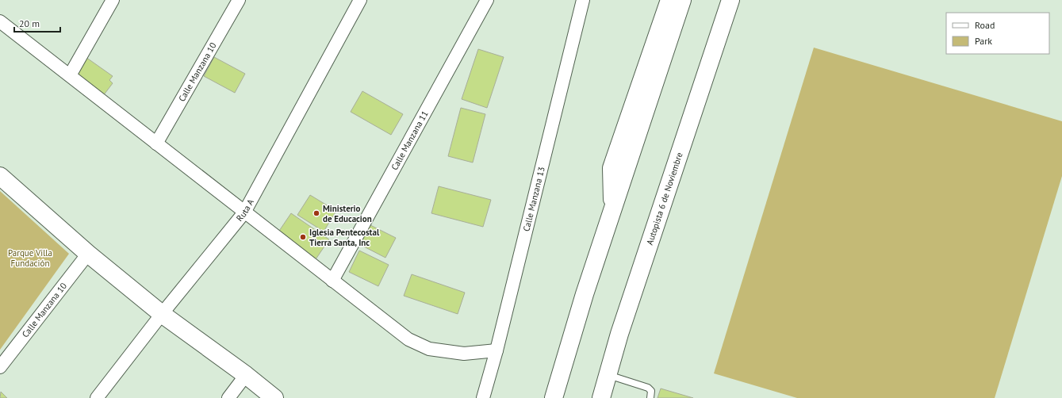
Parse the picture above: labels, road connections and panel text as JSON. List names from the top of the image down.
{
  "streets": {
    "main road": ["Autopista 6 de Noviembre"],
    "street": [
      "Calle Manzana 10",
      "Calle Manzana 11",
      "Calle Manzana 13",
      "Ruta A"
    ]
  },
  "parks": ["Parque Villa Fundación"],
  "places": ["Ministerio de Educacion", "Iglesia Pentecostal Tierra Santa, Inc"],
  "legend": ["Road", "Park"],
  "scale_bar": "20 m"
}
